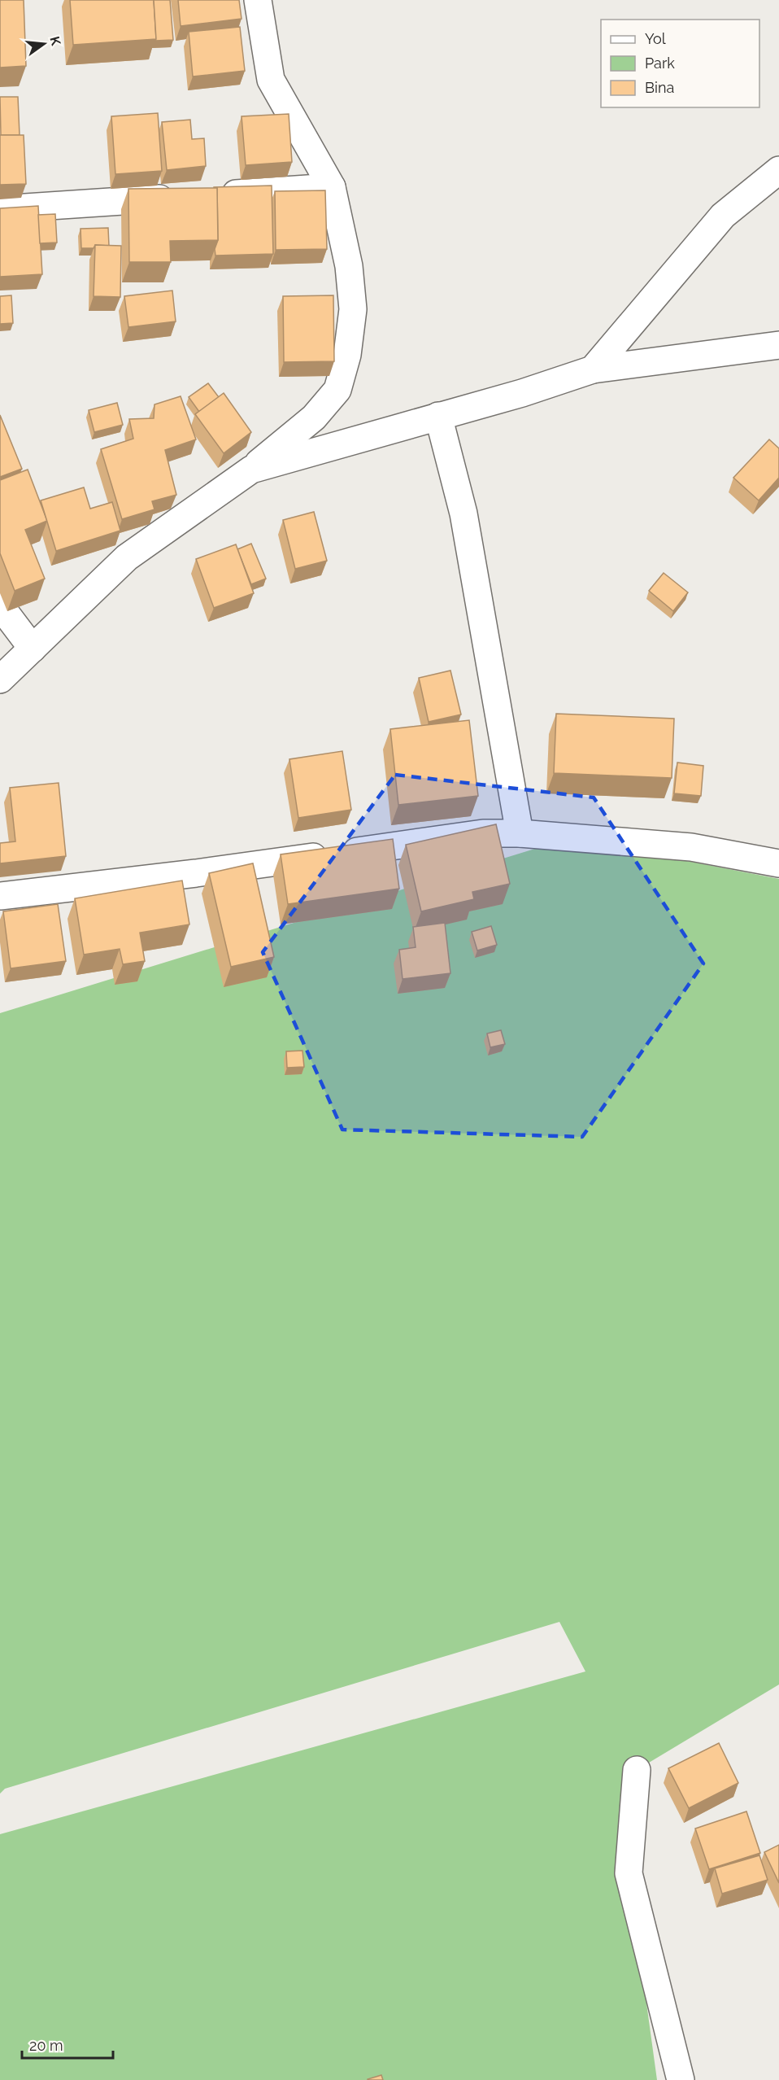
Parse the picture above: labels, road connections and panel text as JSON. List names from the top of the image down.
{
  "legend": ["Yol", "Park", "Bina"],
  "scale_bar": "20 m",
  "north": "right"
}
